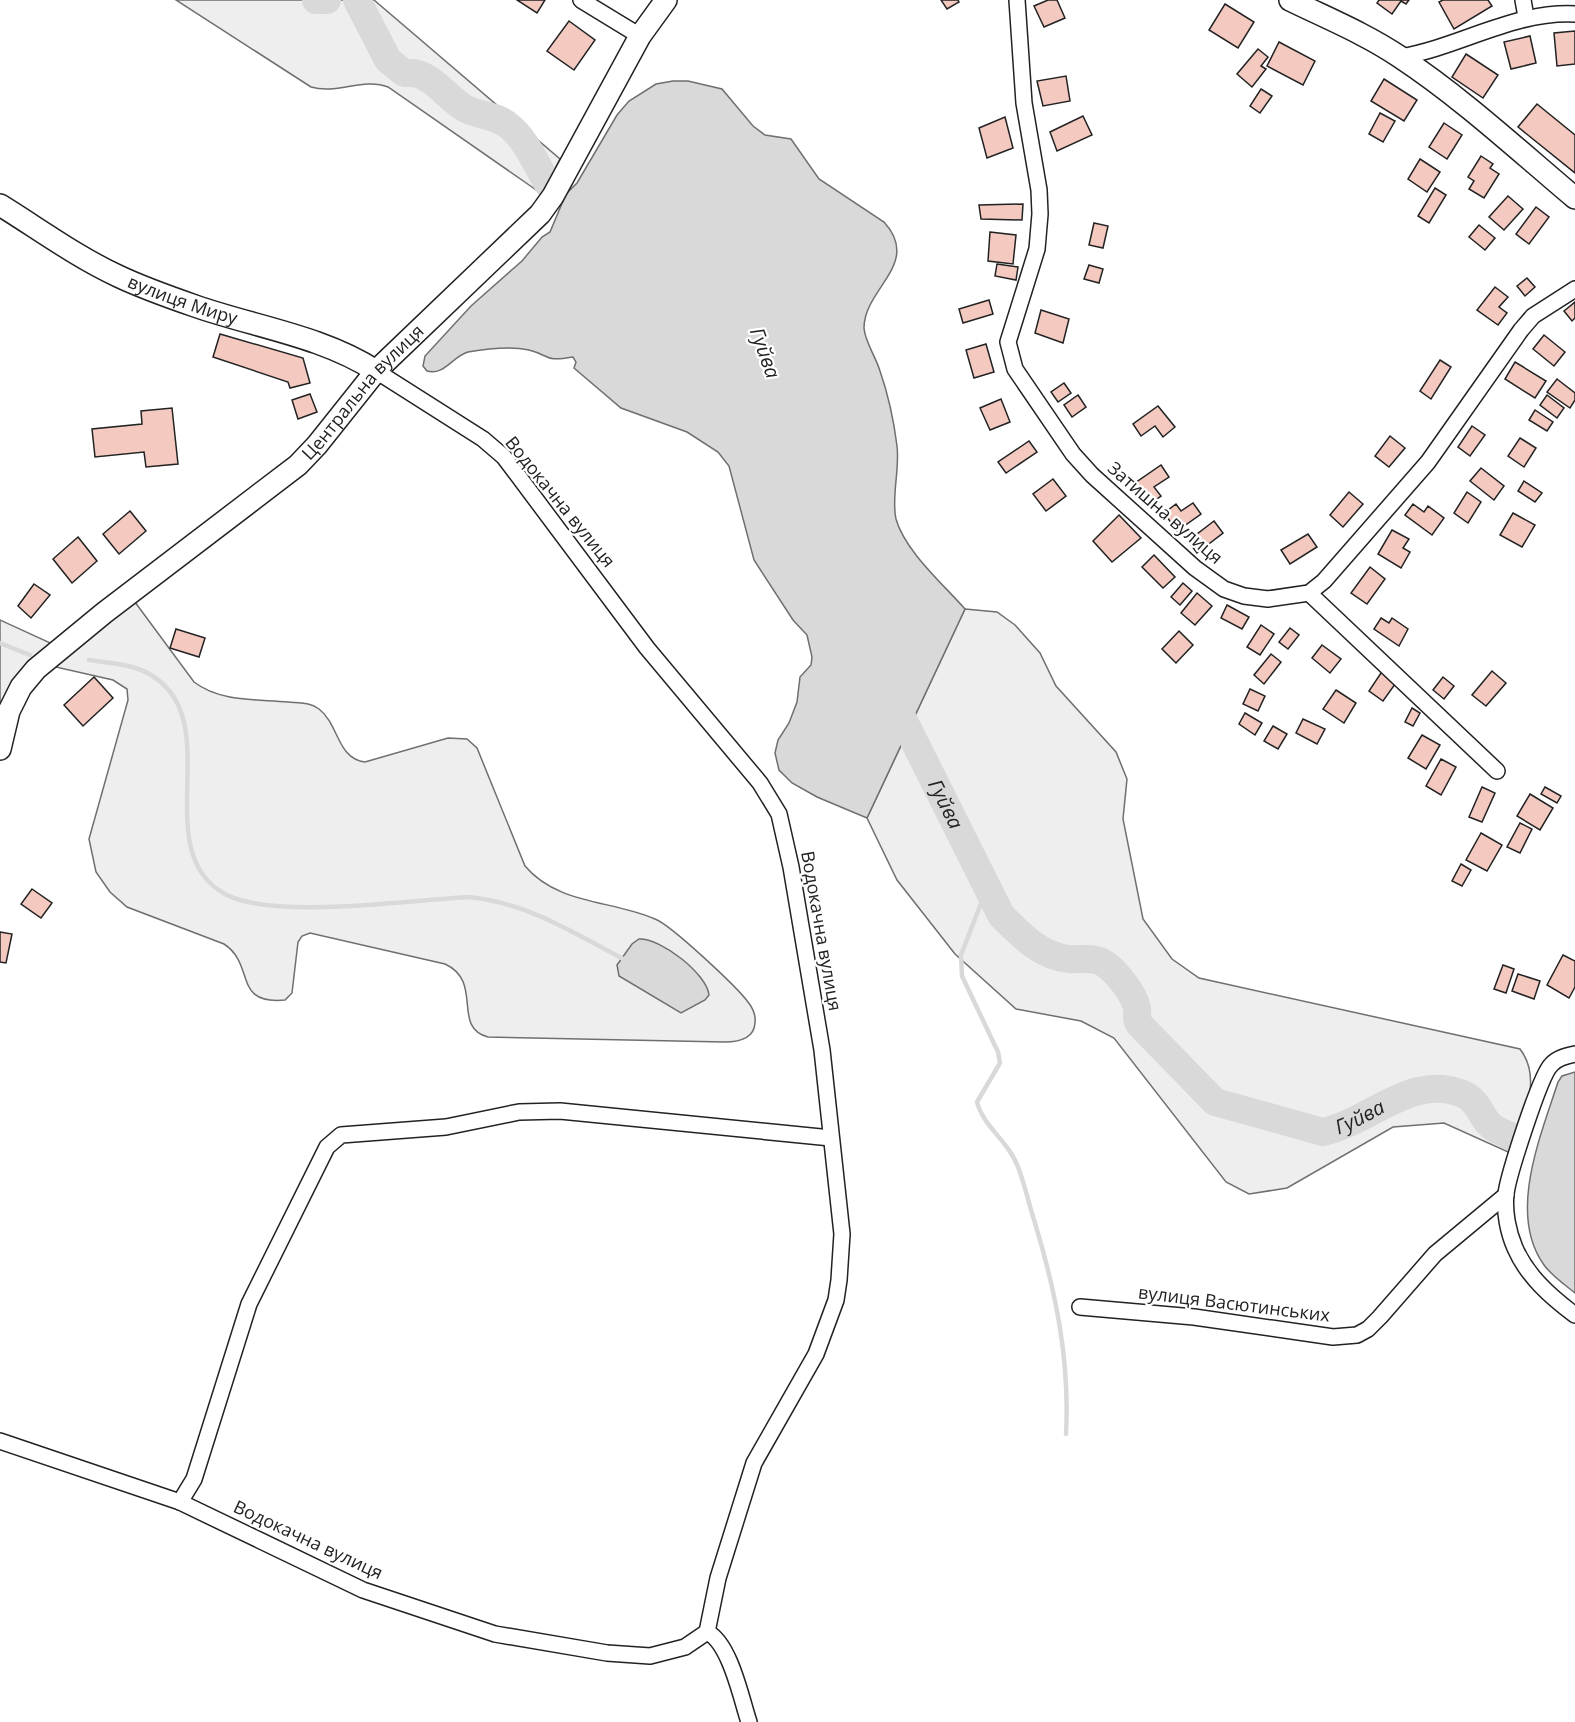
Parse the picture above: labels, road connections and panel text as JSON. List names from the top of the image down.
{
  "streets": {
    "street": [
      "вулиця Миру",
      "Центральна вулиця",
      "Водокачна вулиця",
      "Затишна вулиця",
      "вулиця Васютинських"
    ]
  },
  "crossings": [
    ["вулиця Миру", "Центральна вулиця"],
    ["вулиця Миру", "Водокачна вулиця"],
    ["Центральна вулиця", "Водокачна вулиця"]
  ],
  "water": ["Гуйва"]
}
